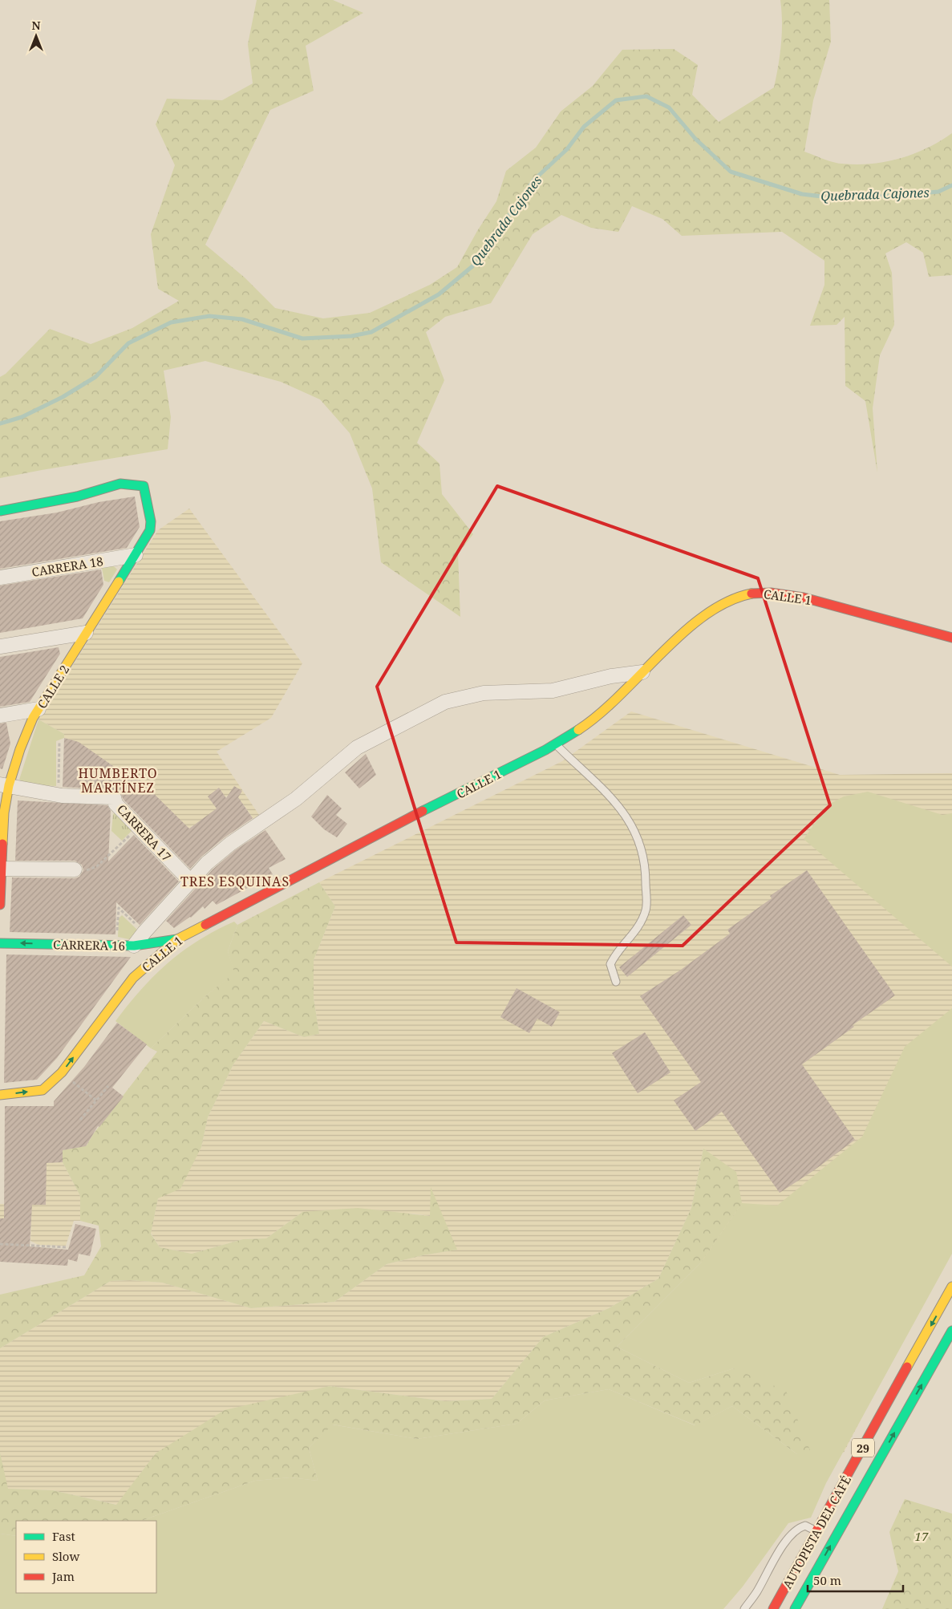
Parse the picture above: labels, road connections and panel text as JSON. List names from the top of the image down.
{
  "streets": {
    "main road": [
      "CALLE 1",
      "CALLE 2",
      "CARRERA 16",
      "29",
      "AUTOPISTA DEL CAFÉ"
    ],
    "street": ["CARRERA 18", "CARRERA 17"]
  },
  "crossings": [
    ["CARRERA 18", "CALLE 2"],
    ["CALLE 1", "CARRERA 17"],
    ["CALLE 1", "CARRERA 16"],
    ["CALLE 2", "CARRERA 17"]
  ],
  "one_way": ["CARRERA 16"],
  "districts": ["HUMBERTO MARTÍNEZ", "TRES ESQUINAS"],
  "water": ["Quebrada Cajones"],
  "parks": ["17"],
  "legend": ["Fast", "Slow", "Jam"],
  "scale_bar": "50 m",
  "north": "top"
}
